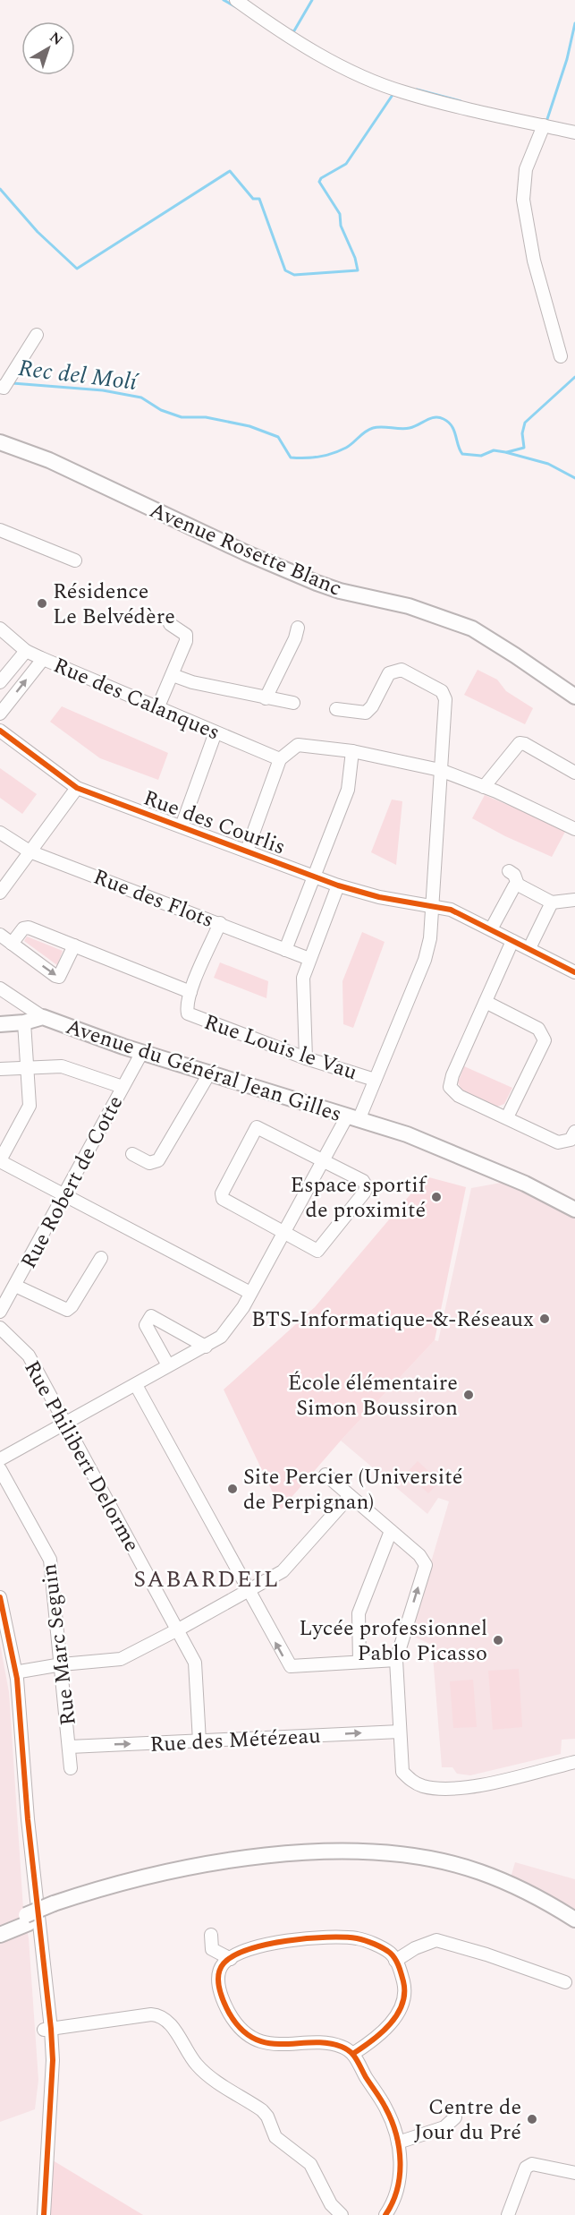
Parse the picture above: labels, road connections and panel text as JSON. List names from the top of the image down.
{
  "streets": {
    "main road": ["Avenue Rosette Blanc", "Avenue du Général Jean Gilles"],
    "street": [
      "Rue des Calanques",
      "Rue des Courlis",
      "Rue des Flots",
      "Rue Louis le Vau",
      "Rue Robert de Cotte",
      "Rue Philibert Delorme",
      "Rue Marc Seguin",
      "Rue des Métézeau"
    ]
  },
  "crossings": [
    ["Rue des Flots", "Rue Louis le Vau"],
    ["Avenue du Général Jean Gilles", "Rue Robert de Cotte"],
    ["Rue Philibert Delorme", "Rue des Métézeau"],
    ["Rue Marc Seguin", "Rue des Métézeau"]
  ],
  "districts": ["SABARDEIL"],
  "water": ["Rec del Molí"],
  "places": [
    "Résidence Le Belvédère",
    "Espace sportif de proximité",
    "BTS-Informatique-&-Réseaux",
    "École élémentaire Simon Boussiron",
    "Site Percier (Université de Perpignan)",
    "Lycée professionnel Pablo Picasso",
    "Centre de Jour du Pré"
  ],
  "north": "top right"
}
